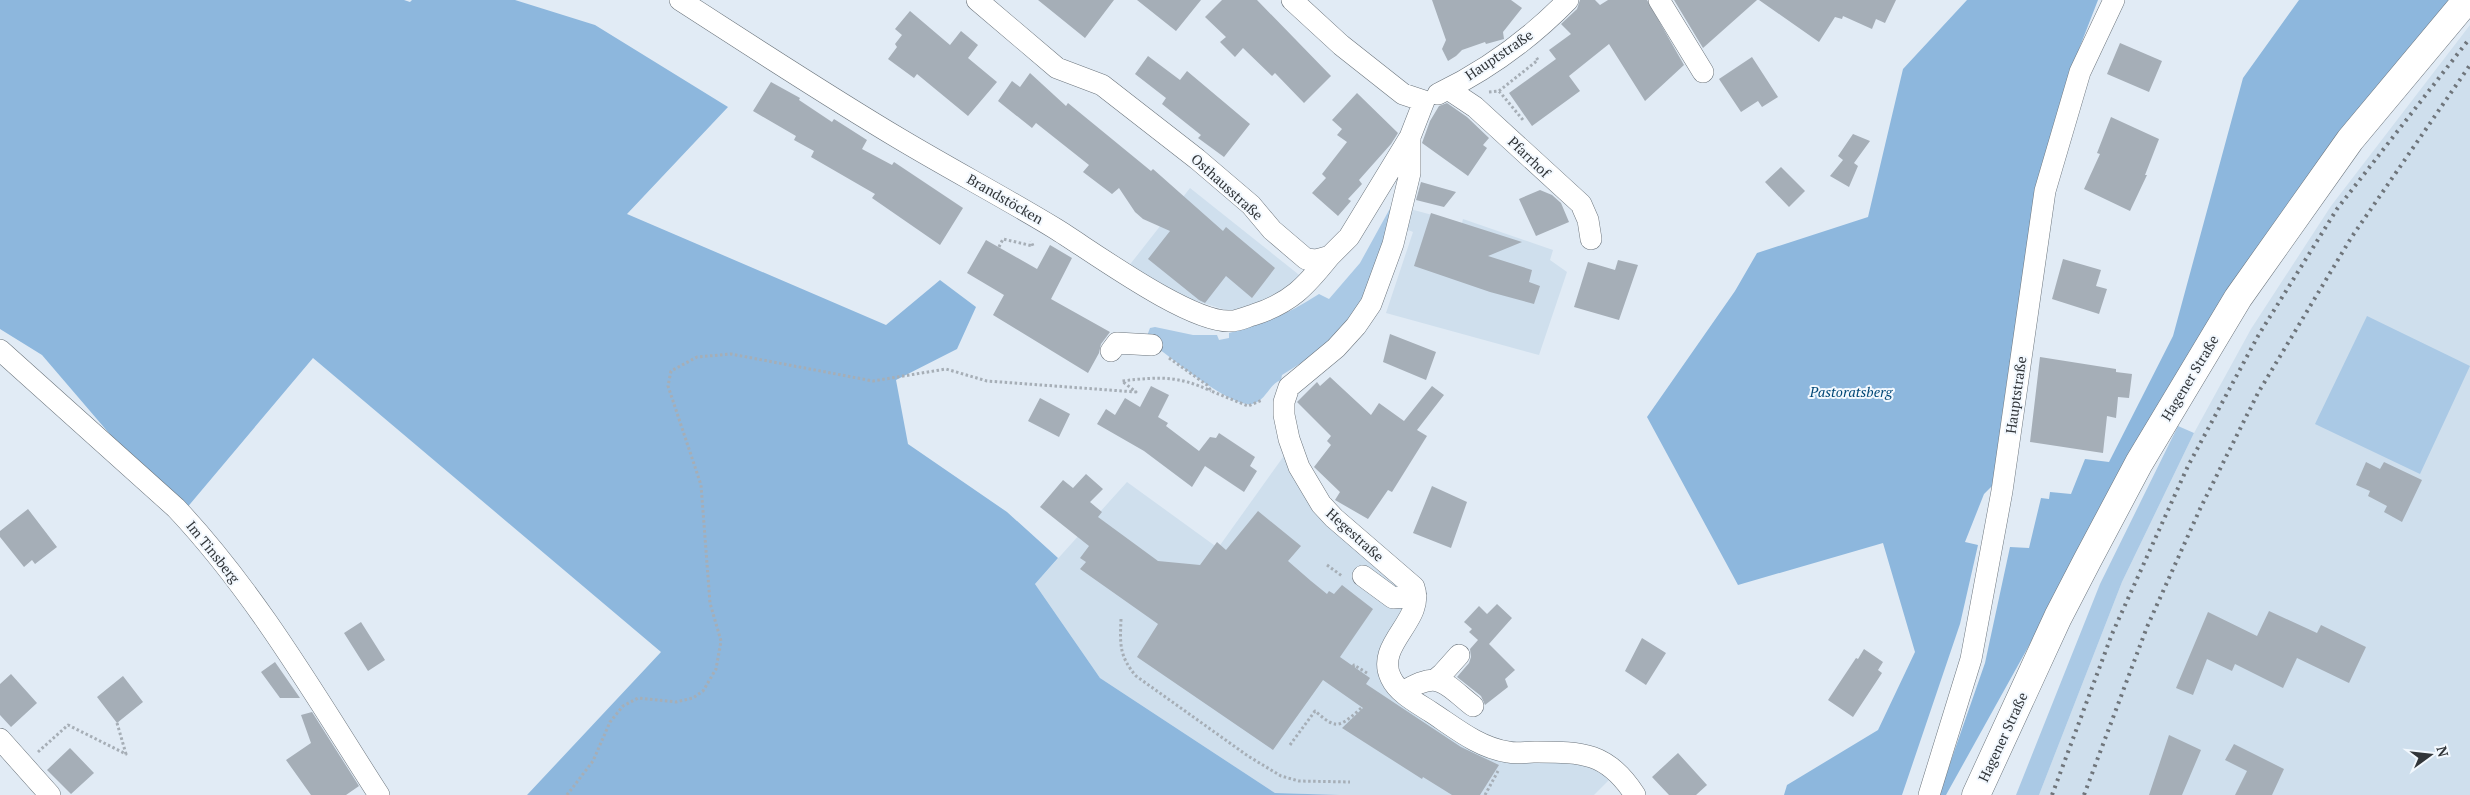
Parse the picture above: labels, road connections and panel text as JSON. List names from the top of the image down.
{
  "streets": {
    "main road": ["Hagener Straße"],
    "street": [
      "Hauptstraße",
      "Pfarrhof",
      "Osthausstraße",
      "Brandstöcken",
      "Hegestraße",
      "Im Tinsberg"
    ]
  },
  "crossings": [
    ["Hauptstraße", "Pfarrhof"],
    ["Osthausstraße", "Brandstöcken"]
  ],
  "parks": ["Pastoratsberg"],
  "north": "right"
}
